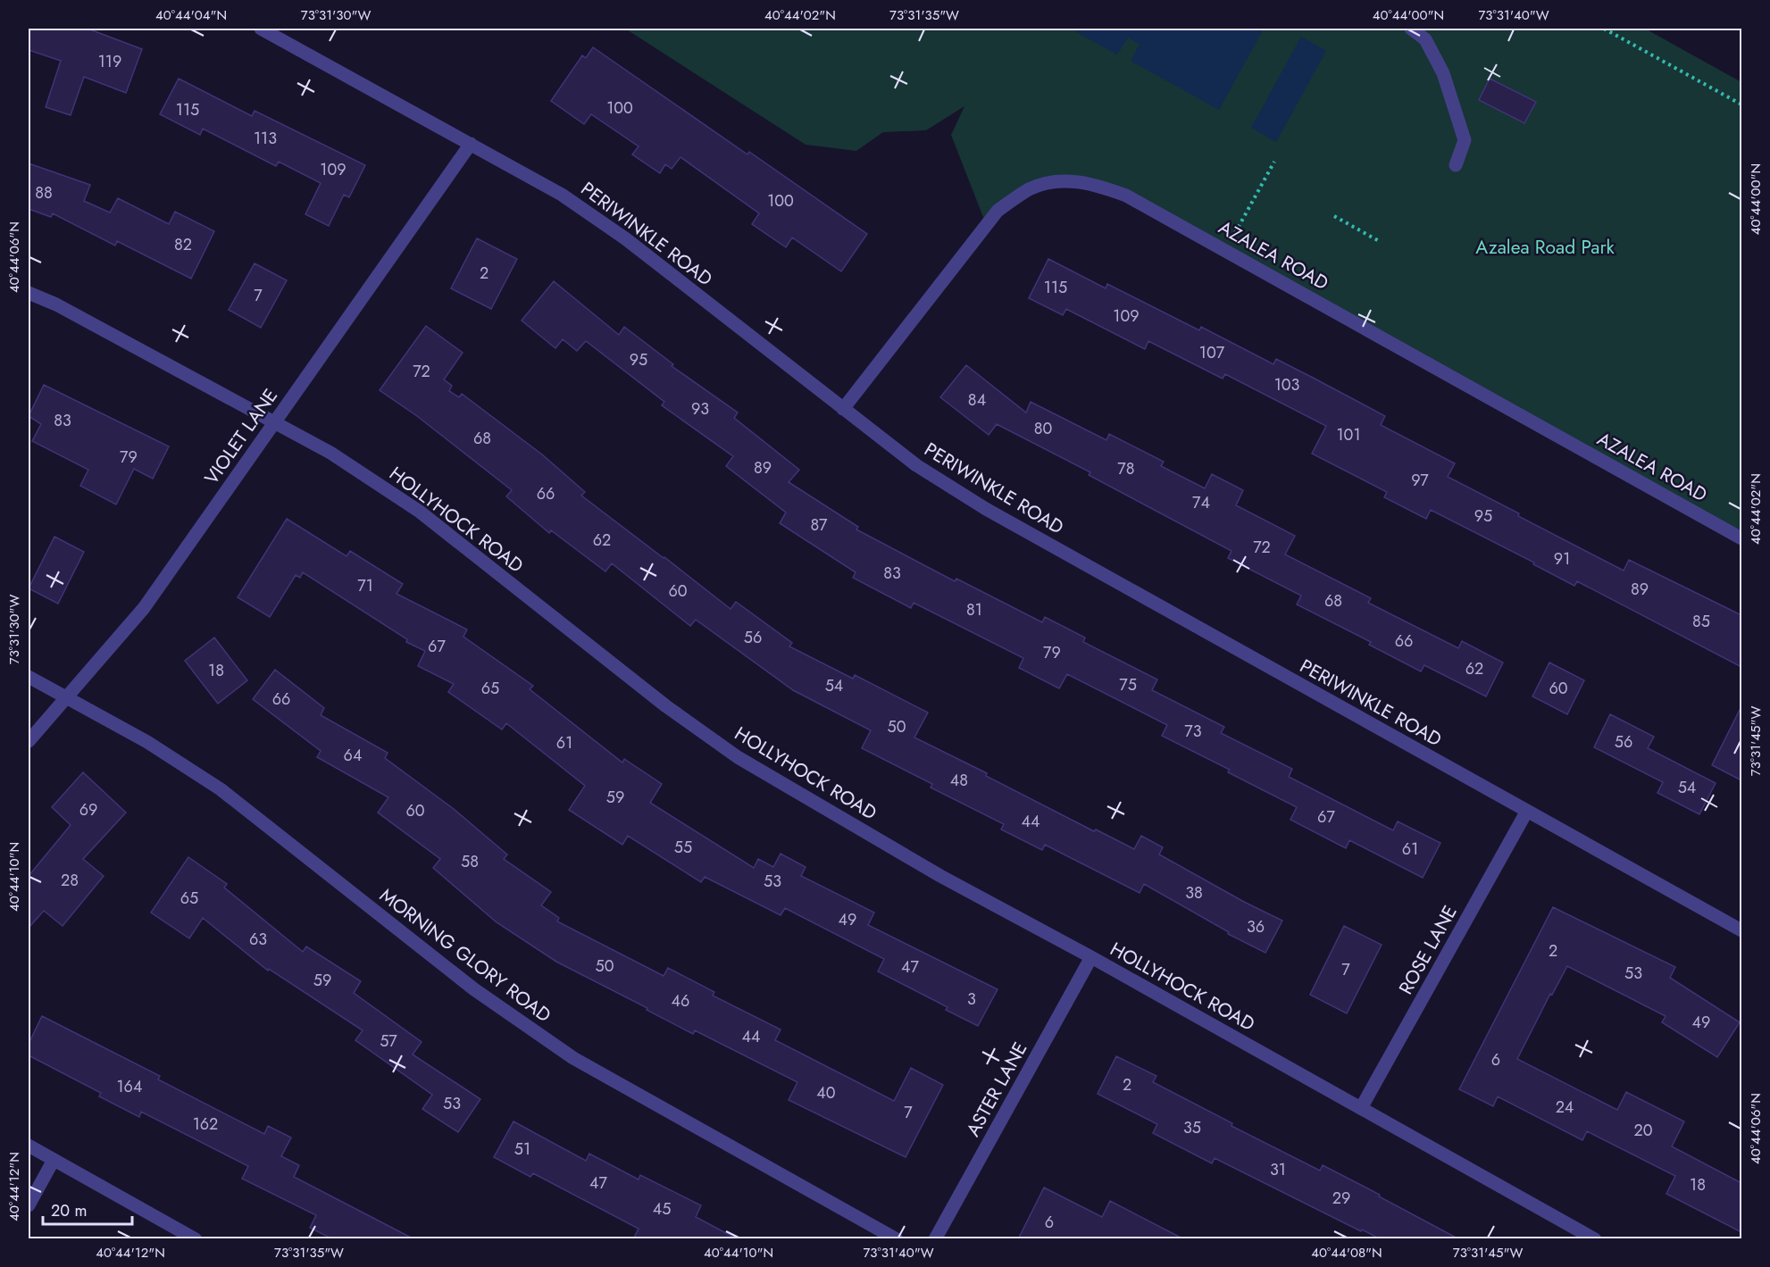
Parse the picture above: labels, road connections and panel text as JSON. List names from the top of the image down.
{
  "streets": {
    "street": [
      "PERIWINKLE ROAD",
      "AZALEA ROAD",
      "VIOLET LANE",
      "HOLLYHOCK ROAD",
      "ROSE LANE",
      "MORNING GLORY ROAD",
      "ASTER LANE"
    ]
  },
  "crossings": [
    ["PERIWINKLE ROAD", "AZALEA ROAD"],
    ["PERIWINKLE ROAD", "VIOLET LANE"],
    ["PERIWINKLE ROAD", "ROSE LANE"],
    ["VIOLET LANE", "HOLLYHOCK ROAD"],
    ["VIOLET LANE", "MORNING GLORY ROAD"],
    ["HOLLYHOCK ROAD", "ROSE LANE"],
    ["HOLLYHOCK ROAD", "ASTER LANE"]
  ],
  "parks": ["Azalea Road Park"],
  "house_numbers": [
    "119",
    "100",
    "115",
    "113",
    "109",
    "88",
    "100",
    "82",
    "2",
    "115",
    "7",
    "109",
    "107",
    "95",
    "72",
    "103",
    "84",
    "93",
    "83",
    "80",
    "101",
    "68",
    "79",
    "89",
    "78",
    "97",
    "66",
    "74",
    "95",
    "87",
    "62",
    "72",
    "91",
    "83",
    "71",
    "89",
    "60",
    "68",
    "81",
    "85",
    "56",
    "66",
    "67",
    "79",
    "62",
    "18",
    "75",
    "54",
    "65",
    "60",
    "66",
    "50",
    "73",
    "56",
    "61",
    "64",
    "48",
    "54",
    "59",
    "69",
    "60",
    "67",
    "44",
    "55",
    "61",
    "58",
    "28",
    "53",
    "38",
    "65",
    "49",
    "36",
    "63",
    "2",
    "50",
    "47",
    "7",
    "53",
    "59",
    "3",
    "46",
    "49",
    "44",
    "57",
    "6",
    "2",
    "164",
    "40",
    "53",
    "24",
    "7",
    "162",
    "35",
    "20",
    "51",
    "31",
    "47",
    "18",
    "29",
    "45",
    "6"
  ],
  "scale_bar": "20 m",
  "coordinates": [
    "40°44'04\"N",
    "73°31'30\"W",
    "40°44'02\"N",
    "73°31'35\"W",
    "40°44'00\"N",
    "73°31'40\"W",
    "40°44'06\"N",
    "73°31'45\"W",
    "40°44'10\"N",
    "40°44'12\"N",
    "40°44'08\"N"
  ]
}
